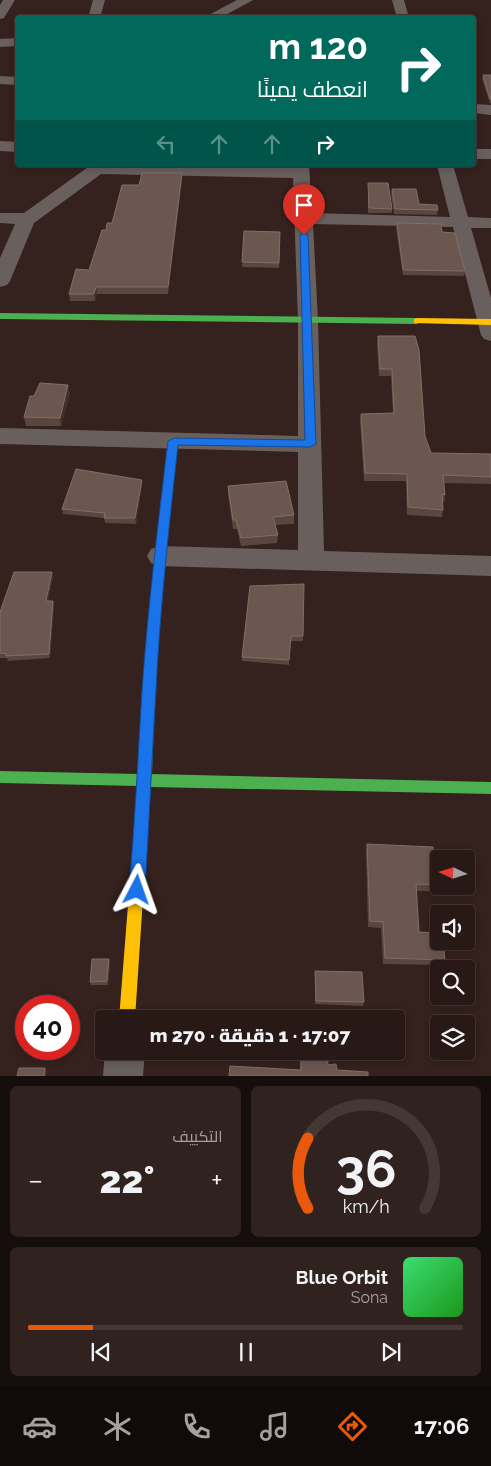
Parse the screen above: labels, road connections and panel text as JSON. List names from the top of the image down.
{
  "north": "left",
  "page": {
    "turn": ["120 m", "انعطف يمينًا"],
    "limit": "40",
    "trip": "17:07 · 1 دقيقة · 270 m",
    "tile": "التكييف",
    "heat": ["−", "22°", "+"],
    "song": ["Blue Orbit", "Sona"],
    "tabs": "17:06",
    "gauge": ["36", "km/h"]
  }
}
